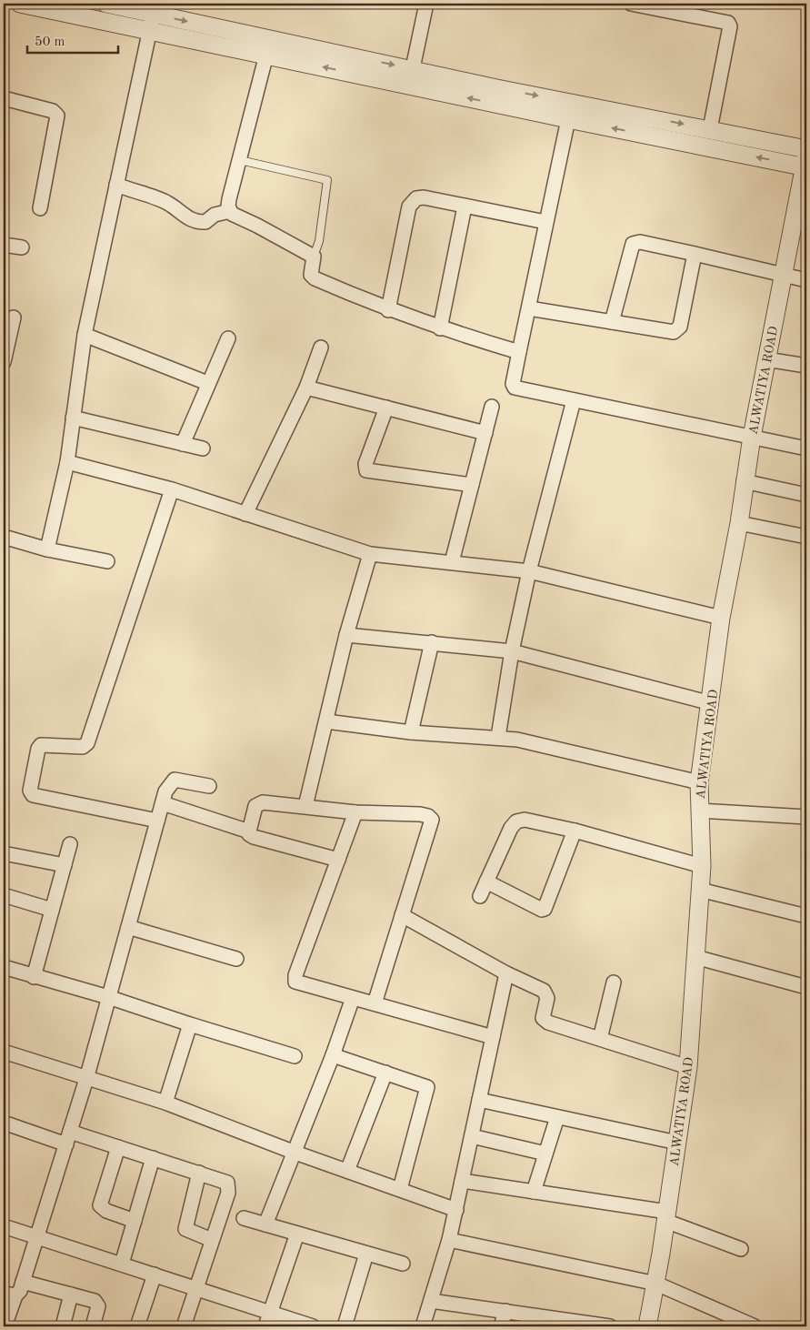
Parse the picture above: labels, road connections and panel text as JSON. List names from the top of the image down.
{
  "streets": {
    "street": ["ALWATIYA ROAD"]
  },
  "scale_bar": "50 m"
}
